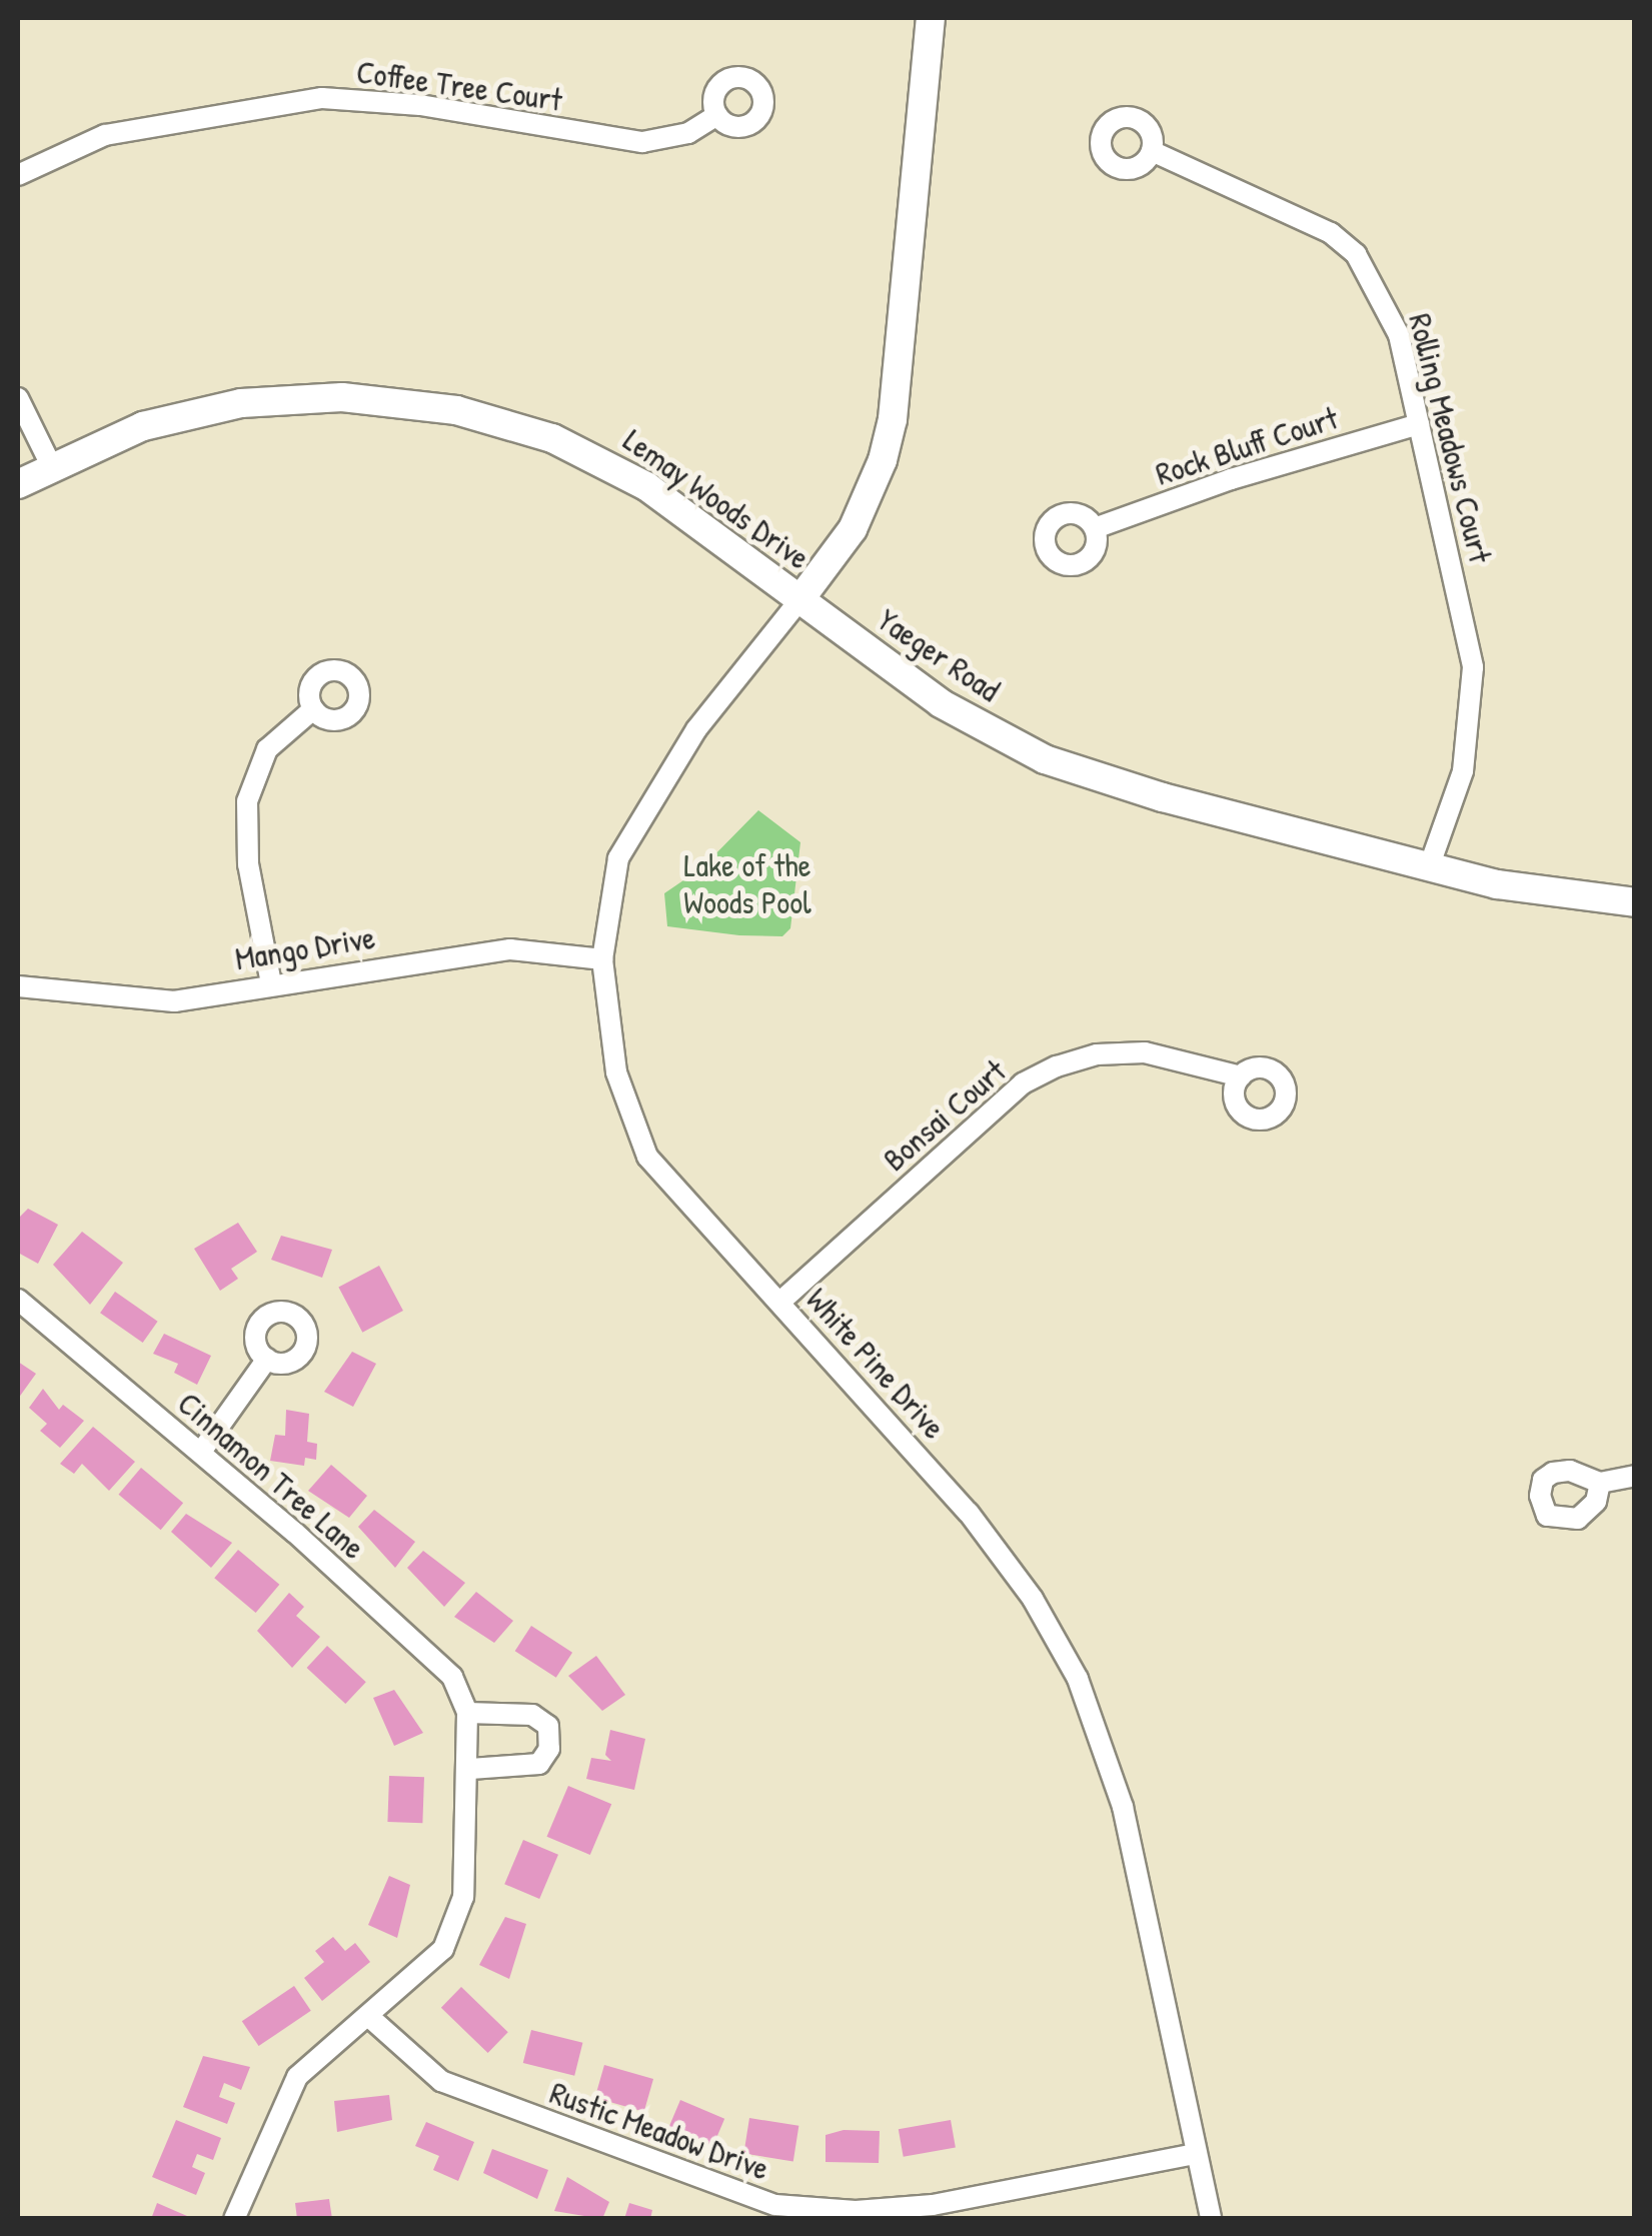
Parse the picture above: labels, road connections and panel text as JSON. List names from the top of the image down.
{
  "streets": {
    "street": [
      "Coffee Tree Court",
      "Rolling Meadows Court",
      "Rock Bluff Court",
      "Lemay Woods Drive",
      "Yaeger Road",
      "Mango Drive",
      "Bonsai Court",
      "White Pine Drive",
      "Cinnamon Tree Lane",
      "Rustic Meadow Drive"
    ]
  },
  "crossings": [
    ["Rolling Meadows Court", "Rock Bluff Court"],
    ["Rolling Meadows Court", "Yaeger Road"],
    ["Lemay Woods Drive", "Yaeger Road"],
    ["Lemay Woods Drive", "White Pine Drive"],
    ["Yaeger Road", "White Pine Drive"],
    ["Mango Drive", "White Pine Drive"],
    ["Bonsai Court", "White Pine Drive"],
    ["White Pine Drive", "Rustic Meadow Drive"],
    ["Cinnamon Tree Lane", "Rustic Meadow Drive"]
  ],
  "parks": ["Lake of the Woods Pool"]
}
